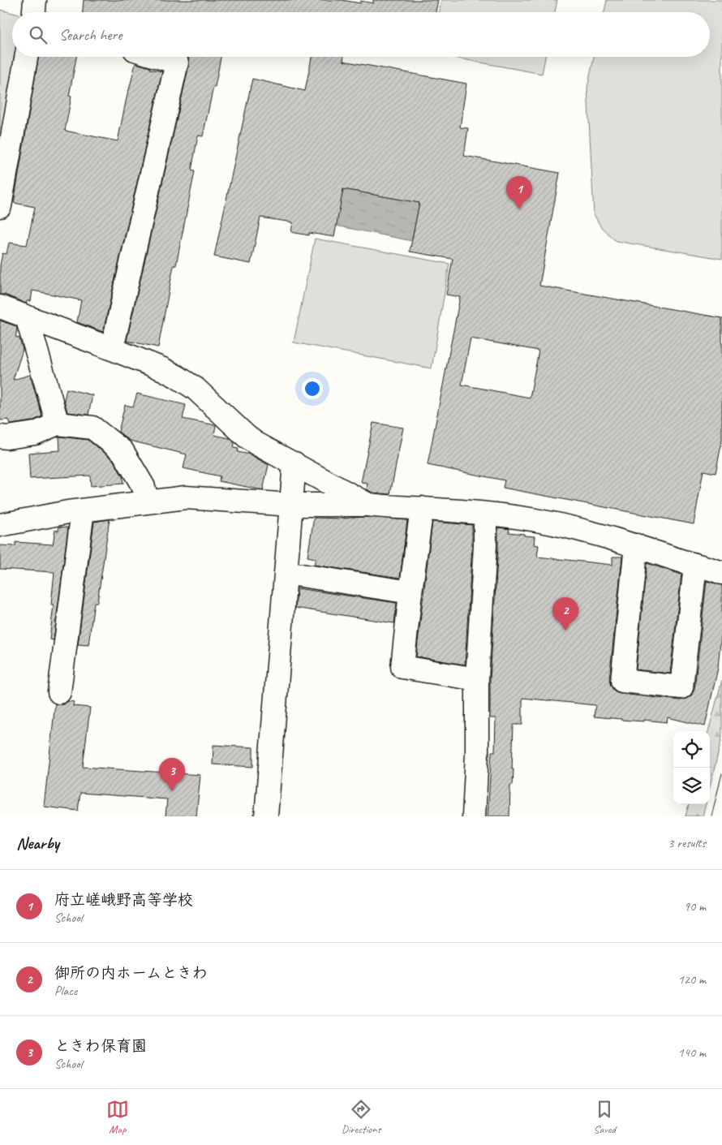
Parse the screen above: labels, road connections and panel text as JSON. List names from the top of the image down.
{
  "page": {
    "search": "Search here",
    "pins": ["1", "2", "3"],
    "heading": ["Nearby", "3 results"],
    "list": [
      {
        "mark": "1",
        "name": "府立嵯峨野高等学校",
        "note": "School",
        "value": "90 m"
      },
      {
        "mark": "2",
        "name": "御所の内ホームときわ",
        "note": "Place",
        "value": "120 m"
      },
      {
        "mark": "3",
        "name": "ときわ保育園",
        "note": "School",
        "value": "140 m"
      }
    ],
    "nav": ["Map", "Directions", "Saved"]
  }
}
